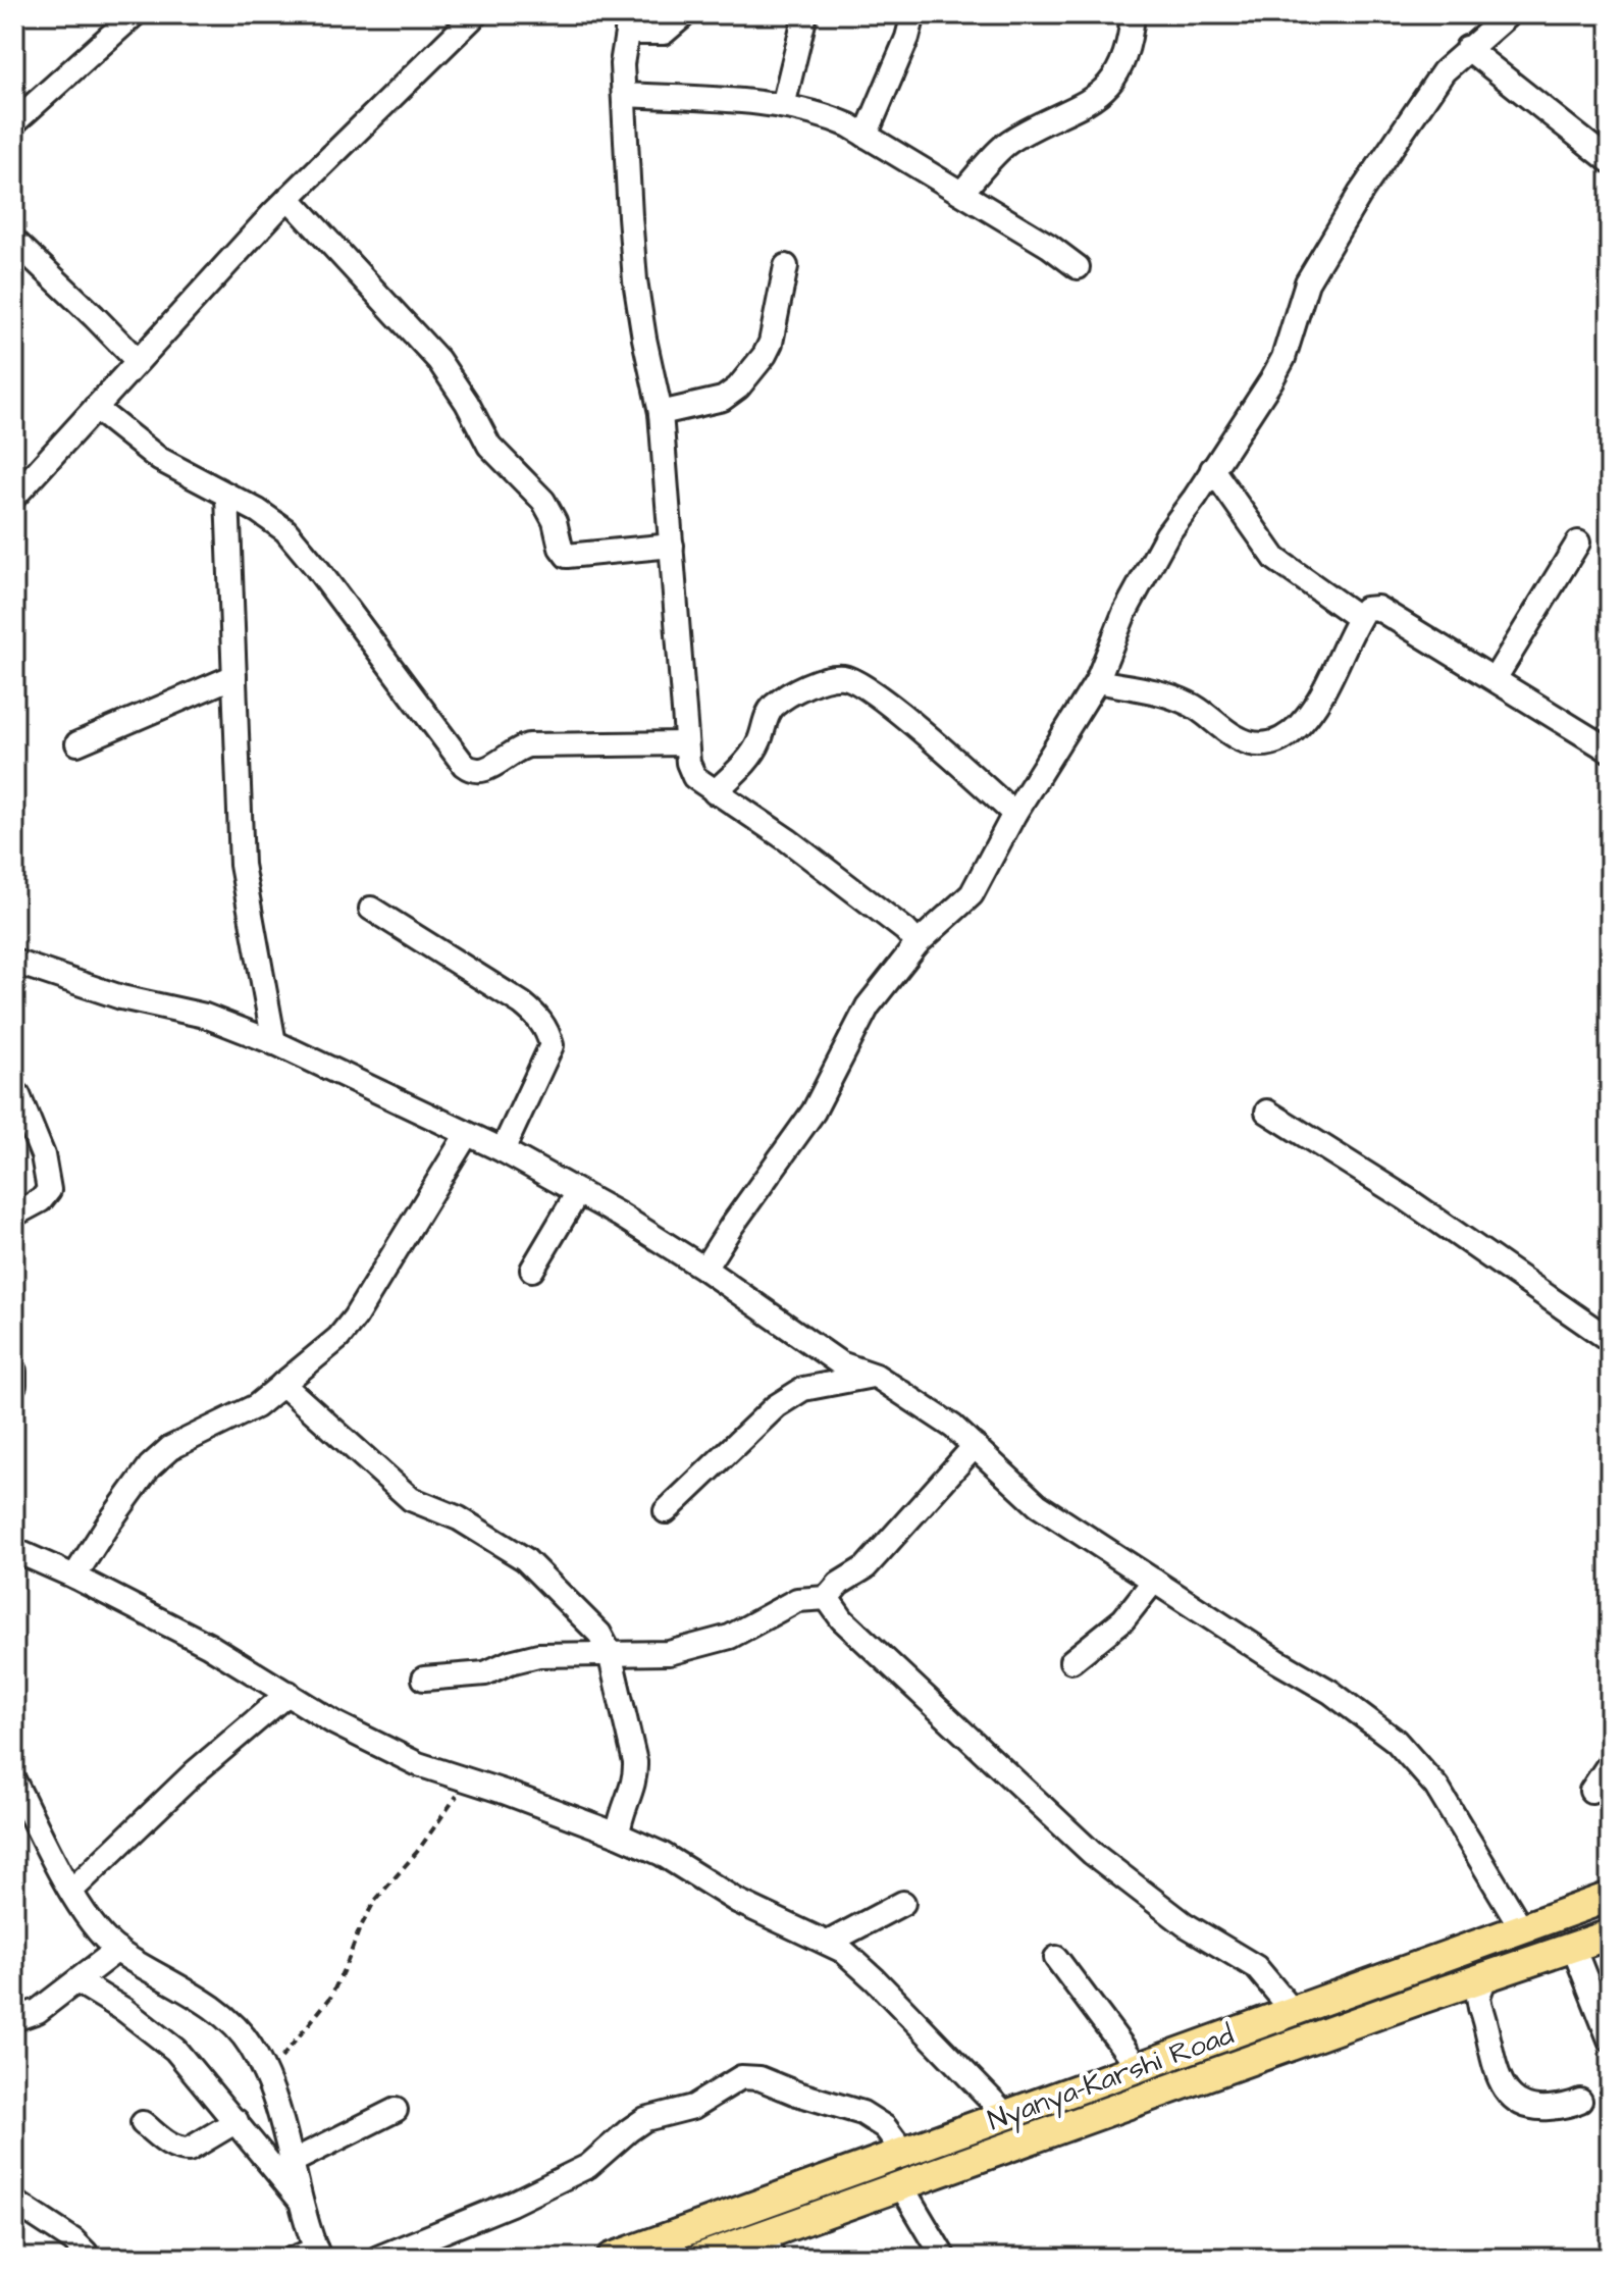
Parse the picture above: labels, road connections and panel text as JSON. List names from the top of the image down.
{
  "streets": {
    "main road": ["Nyanya-Karshi Road"]
  }
}
